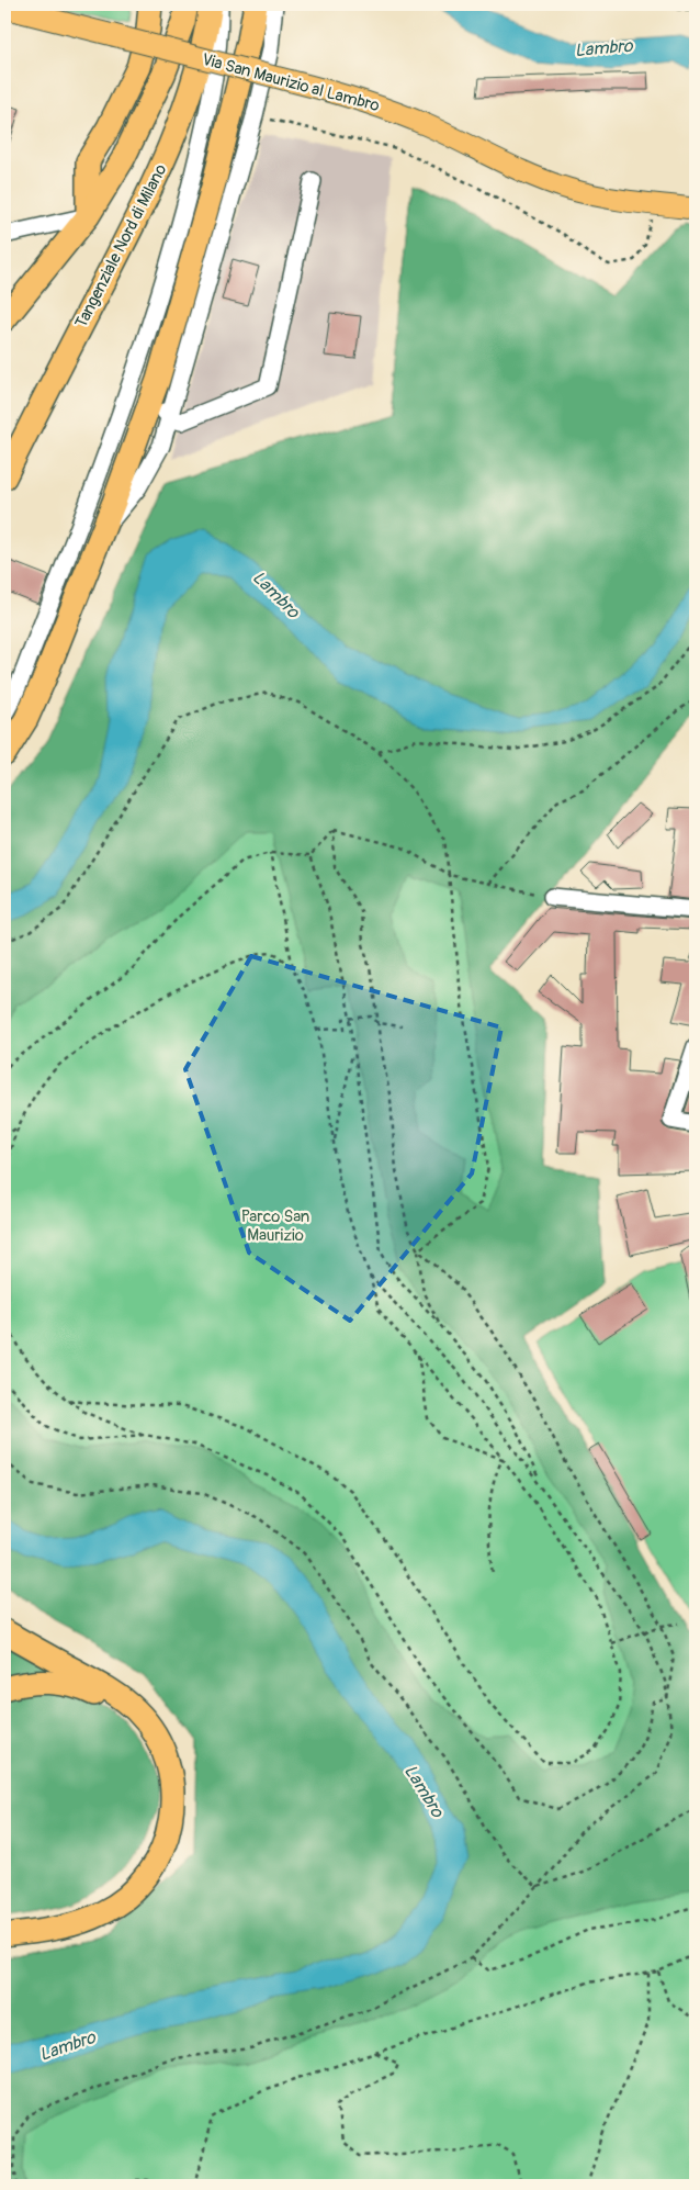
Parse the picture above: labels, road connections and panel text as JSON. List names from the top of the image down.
{
  "streets": {
    "highway": ["Tangenziale Nord di Milano"],
    "main road": ["Via San Maurizio al Lambro"]
  },
  "water": ["Lambro"],
  "parks": ["Parco San Maurizio"]
}
